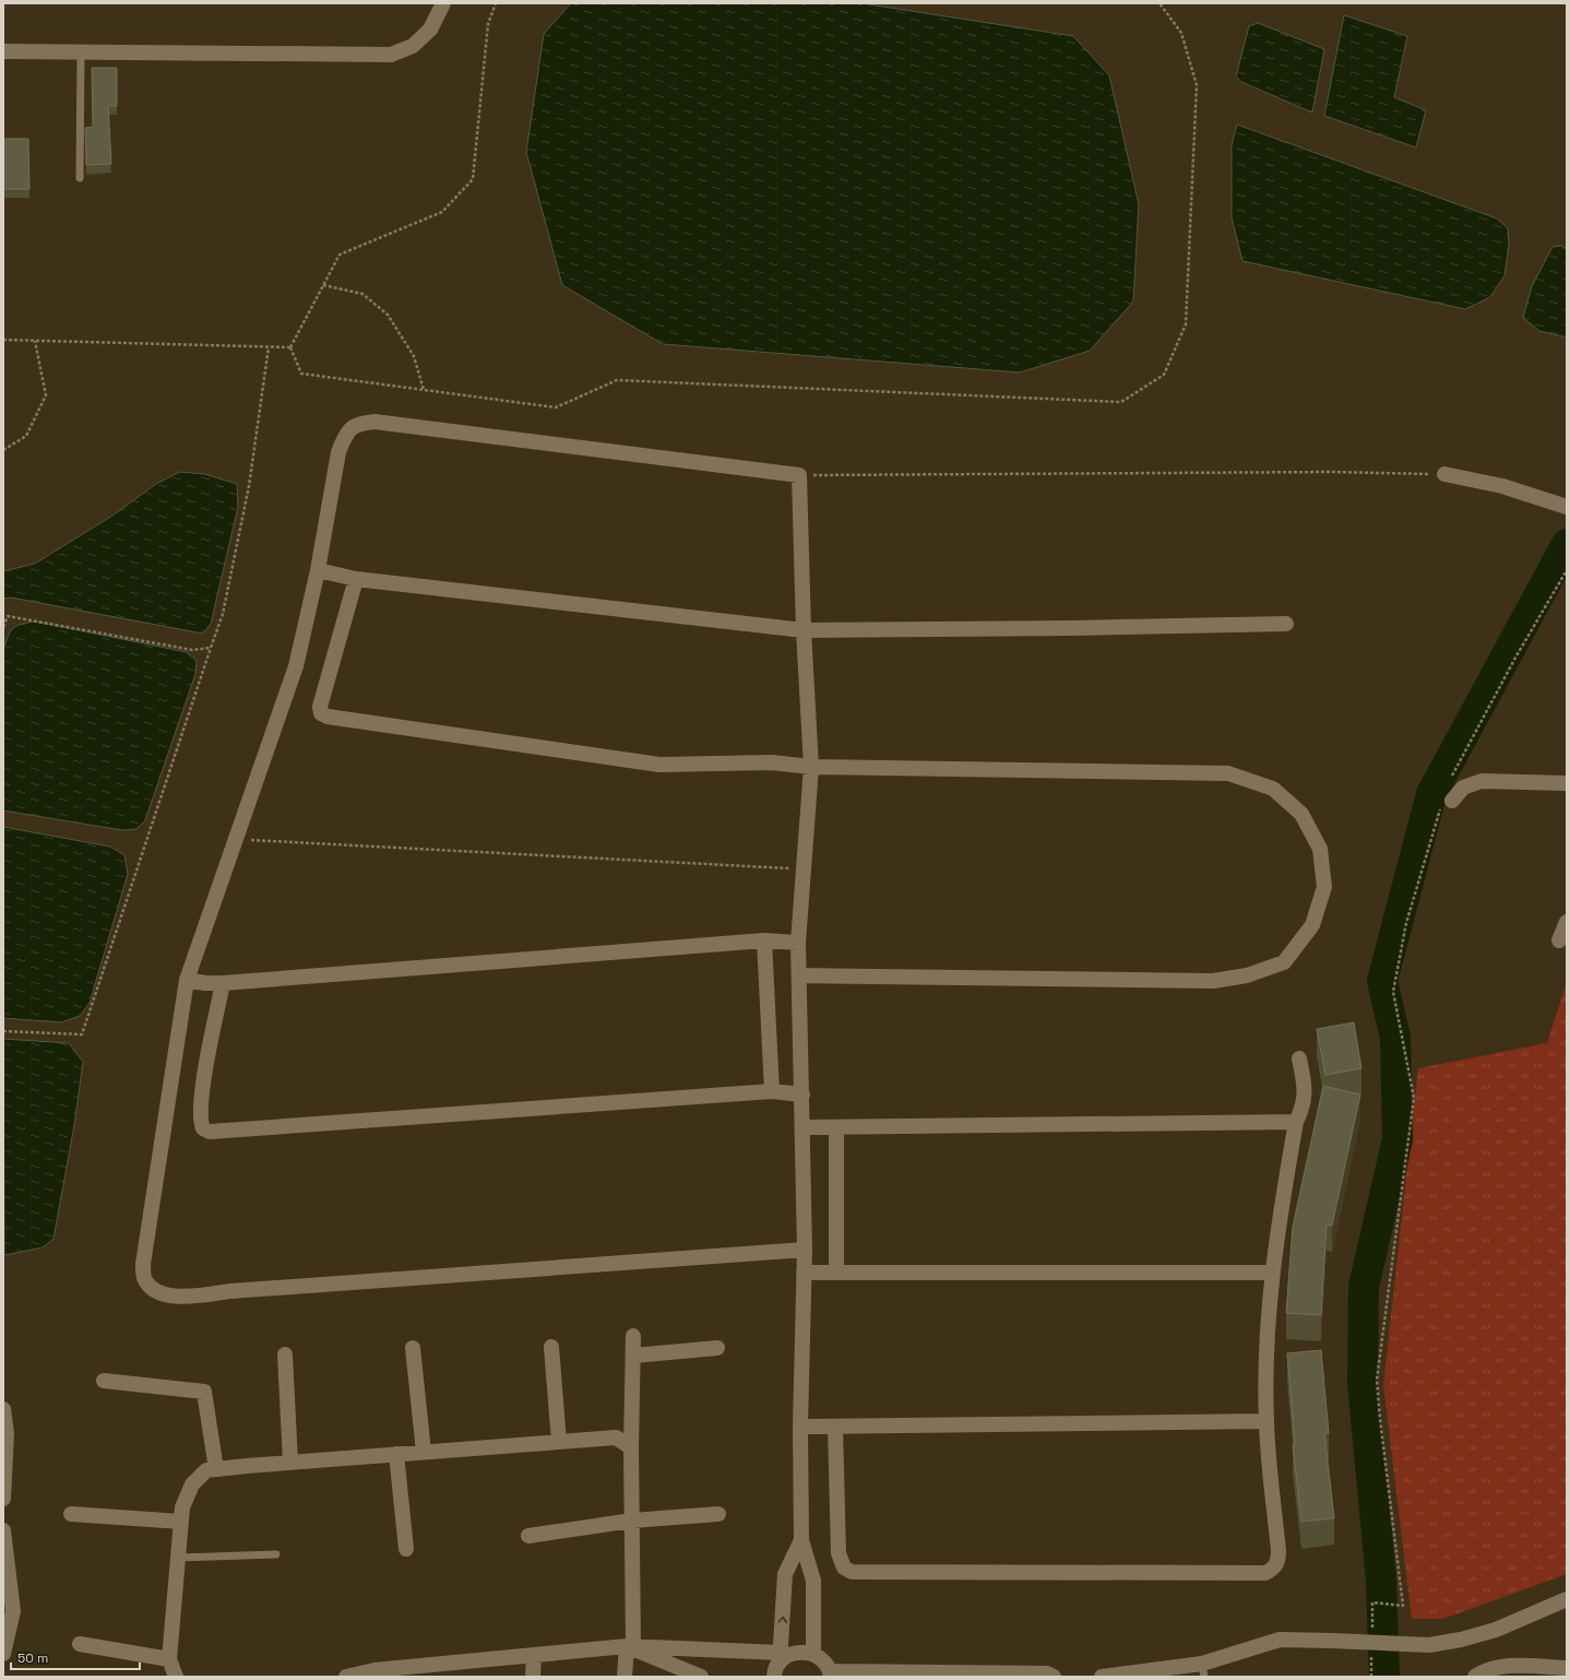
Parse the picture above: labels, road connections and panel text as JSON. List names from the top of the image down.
{
  "scale_bar": "50 m"
}
